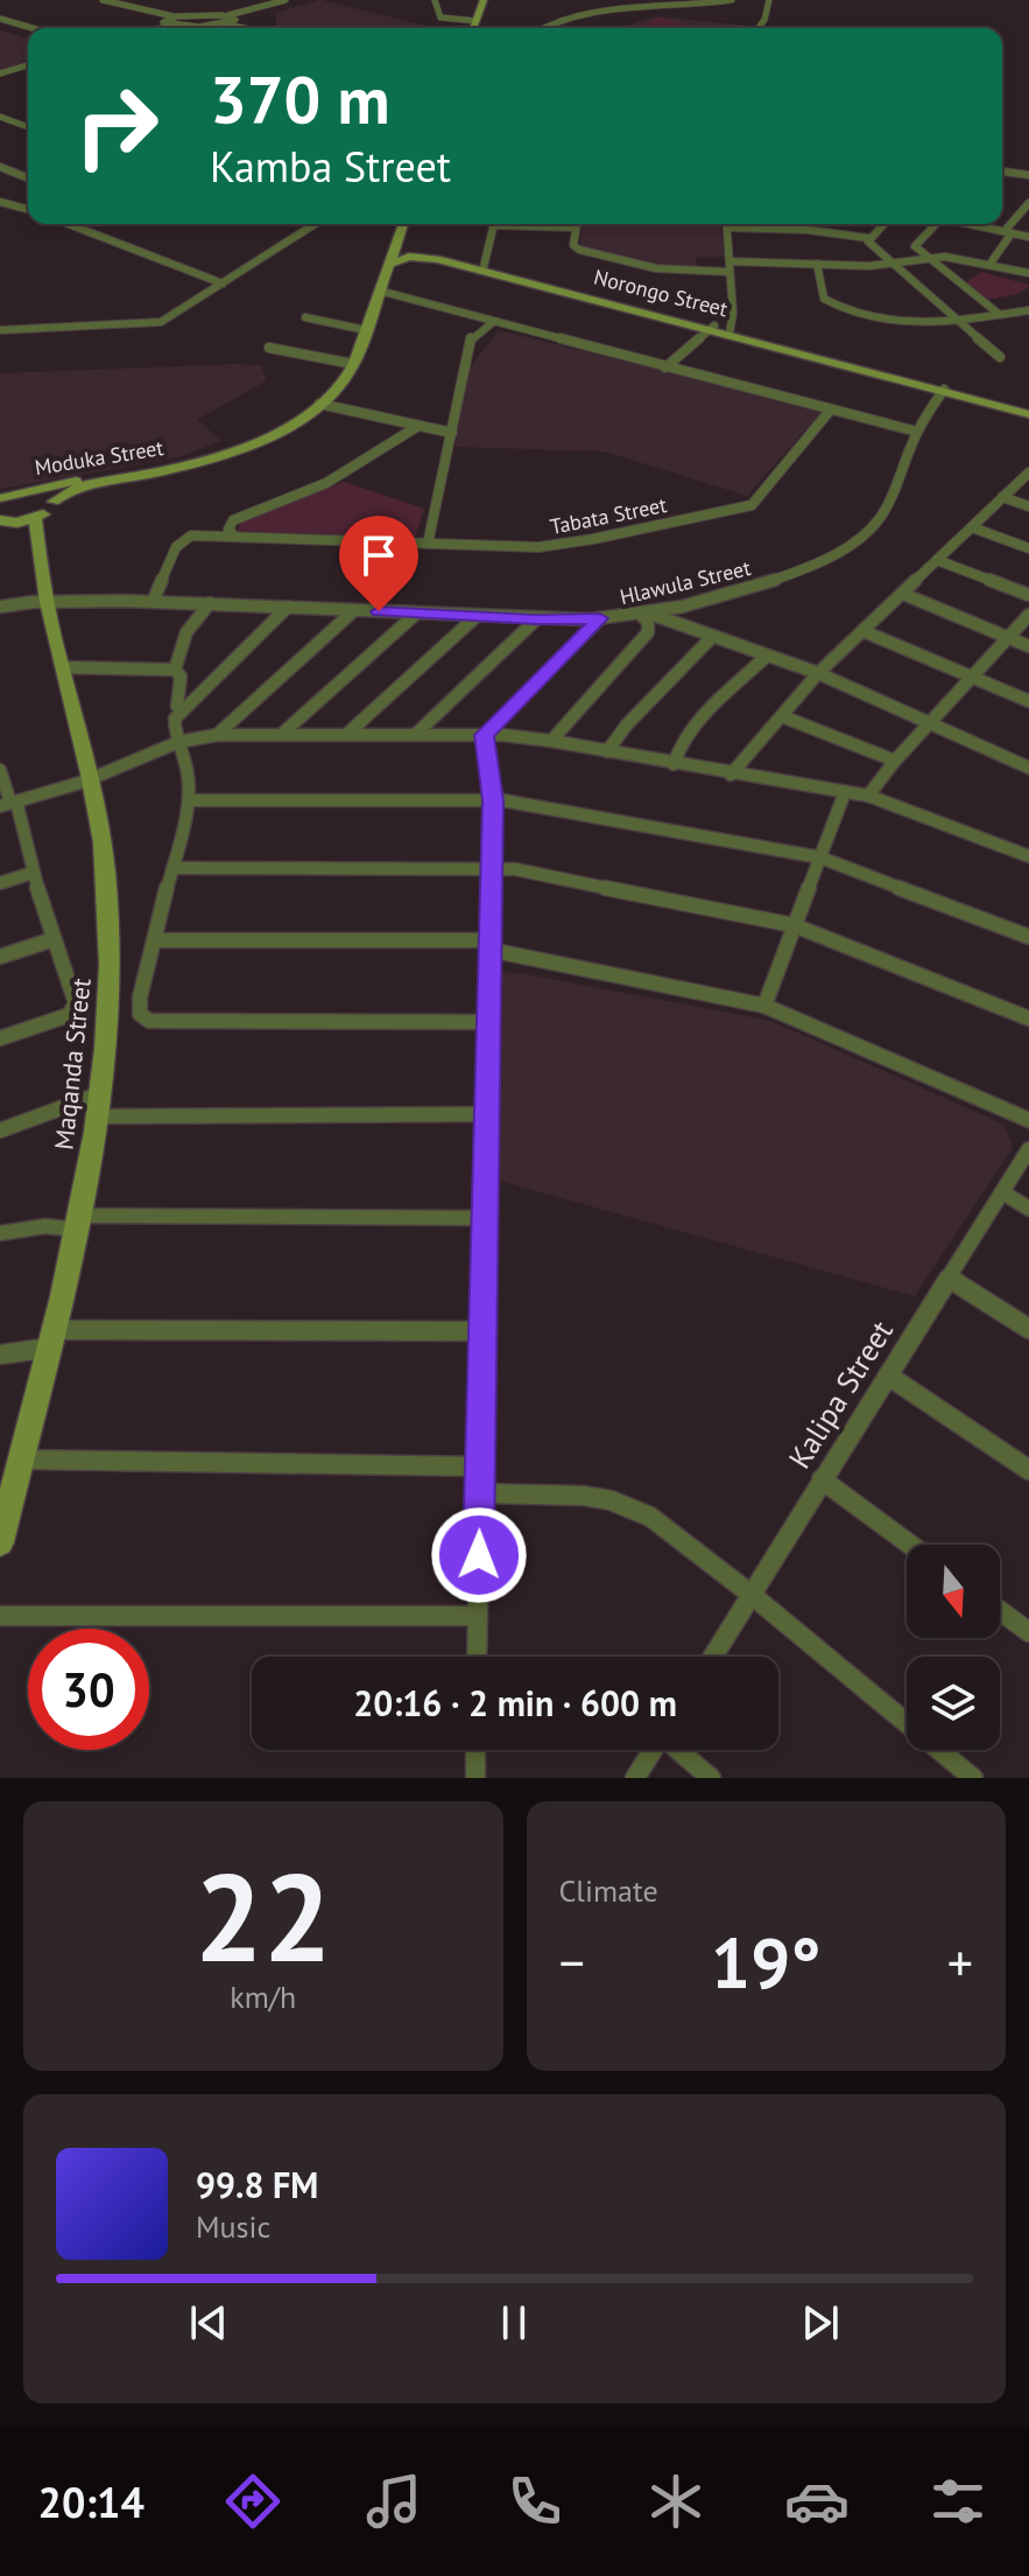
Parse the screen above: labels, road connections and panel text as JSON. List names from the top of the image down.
{
  "streets": {
    "street": [
      "Norongo Street",
      "Moduka Street",
      "Tabata Street",
      "Hlawula Street",
      "Maqanda Street",
      "Kalipa Street"
    ]
  },
  "crossings": [
    ["Norongo Street", "Moduka Street"],
    ["Tabata Street", "Hlawula Street"],
    ["Hlawula Street", "Maqanda Street"]
  ],
  "north": "bottom",
  "page": {
    "turn": ["370 m", "Kamba Street"],
    "limit": "30",
    "trip": "20:16 · 2 min · 600 m",
    "tile": [
      ["22", "km/h"],
      "Climate"
    ],
    "heat": ["−", "19°", "+"],
    "song": ["99.8 FM", "Music"],
    "tabs": "20:14"
  }
}
